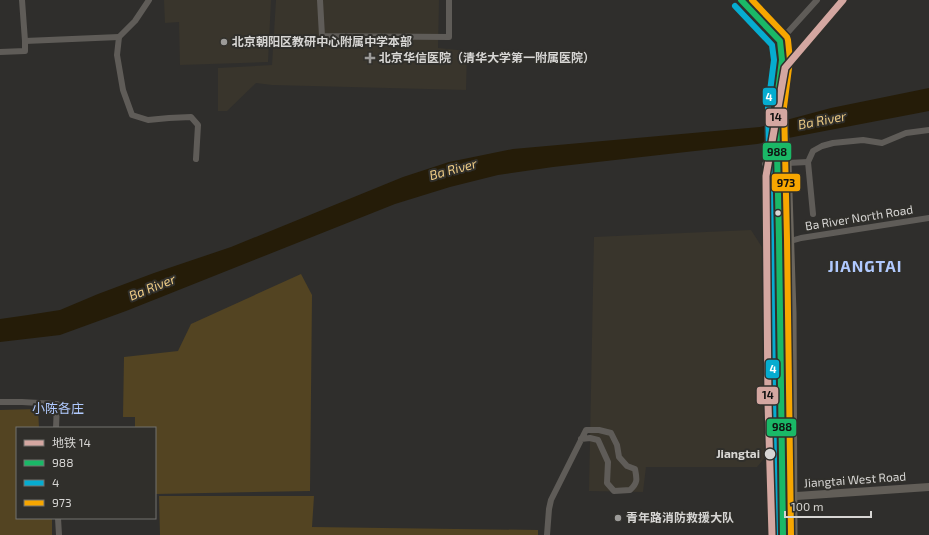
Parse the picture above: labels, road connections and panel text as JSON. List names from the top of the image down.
{
  "streets": {
    "street": ["Ba River North Road", "Jiangtai West Road"]
  },
  "districts": ["JIANGTAI", "小陈各庄"],
  "water": ["Ba River"],
  "places": {
    "other": ["北京朝阳区教研中心附属中学本部", "Jiangtai", "青年路消防救援大队"],
    "health": ["北京华信医院（清华大学第一附属医院）"]
  },
  "lines": [
    "metro line 14",
    "transit line 988",
    "transit line 973",
    "transit line 4"
  ],
  "legend": [
    "地铁 14",
    "988",
    "4",
    "973"
  ],
  "scale_bar": "100 m"
}
